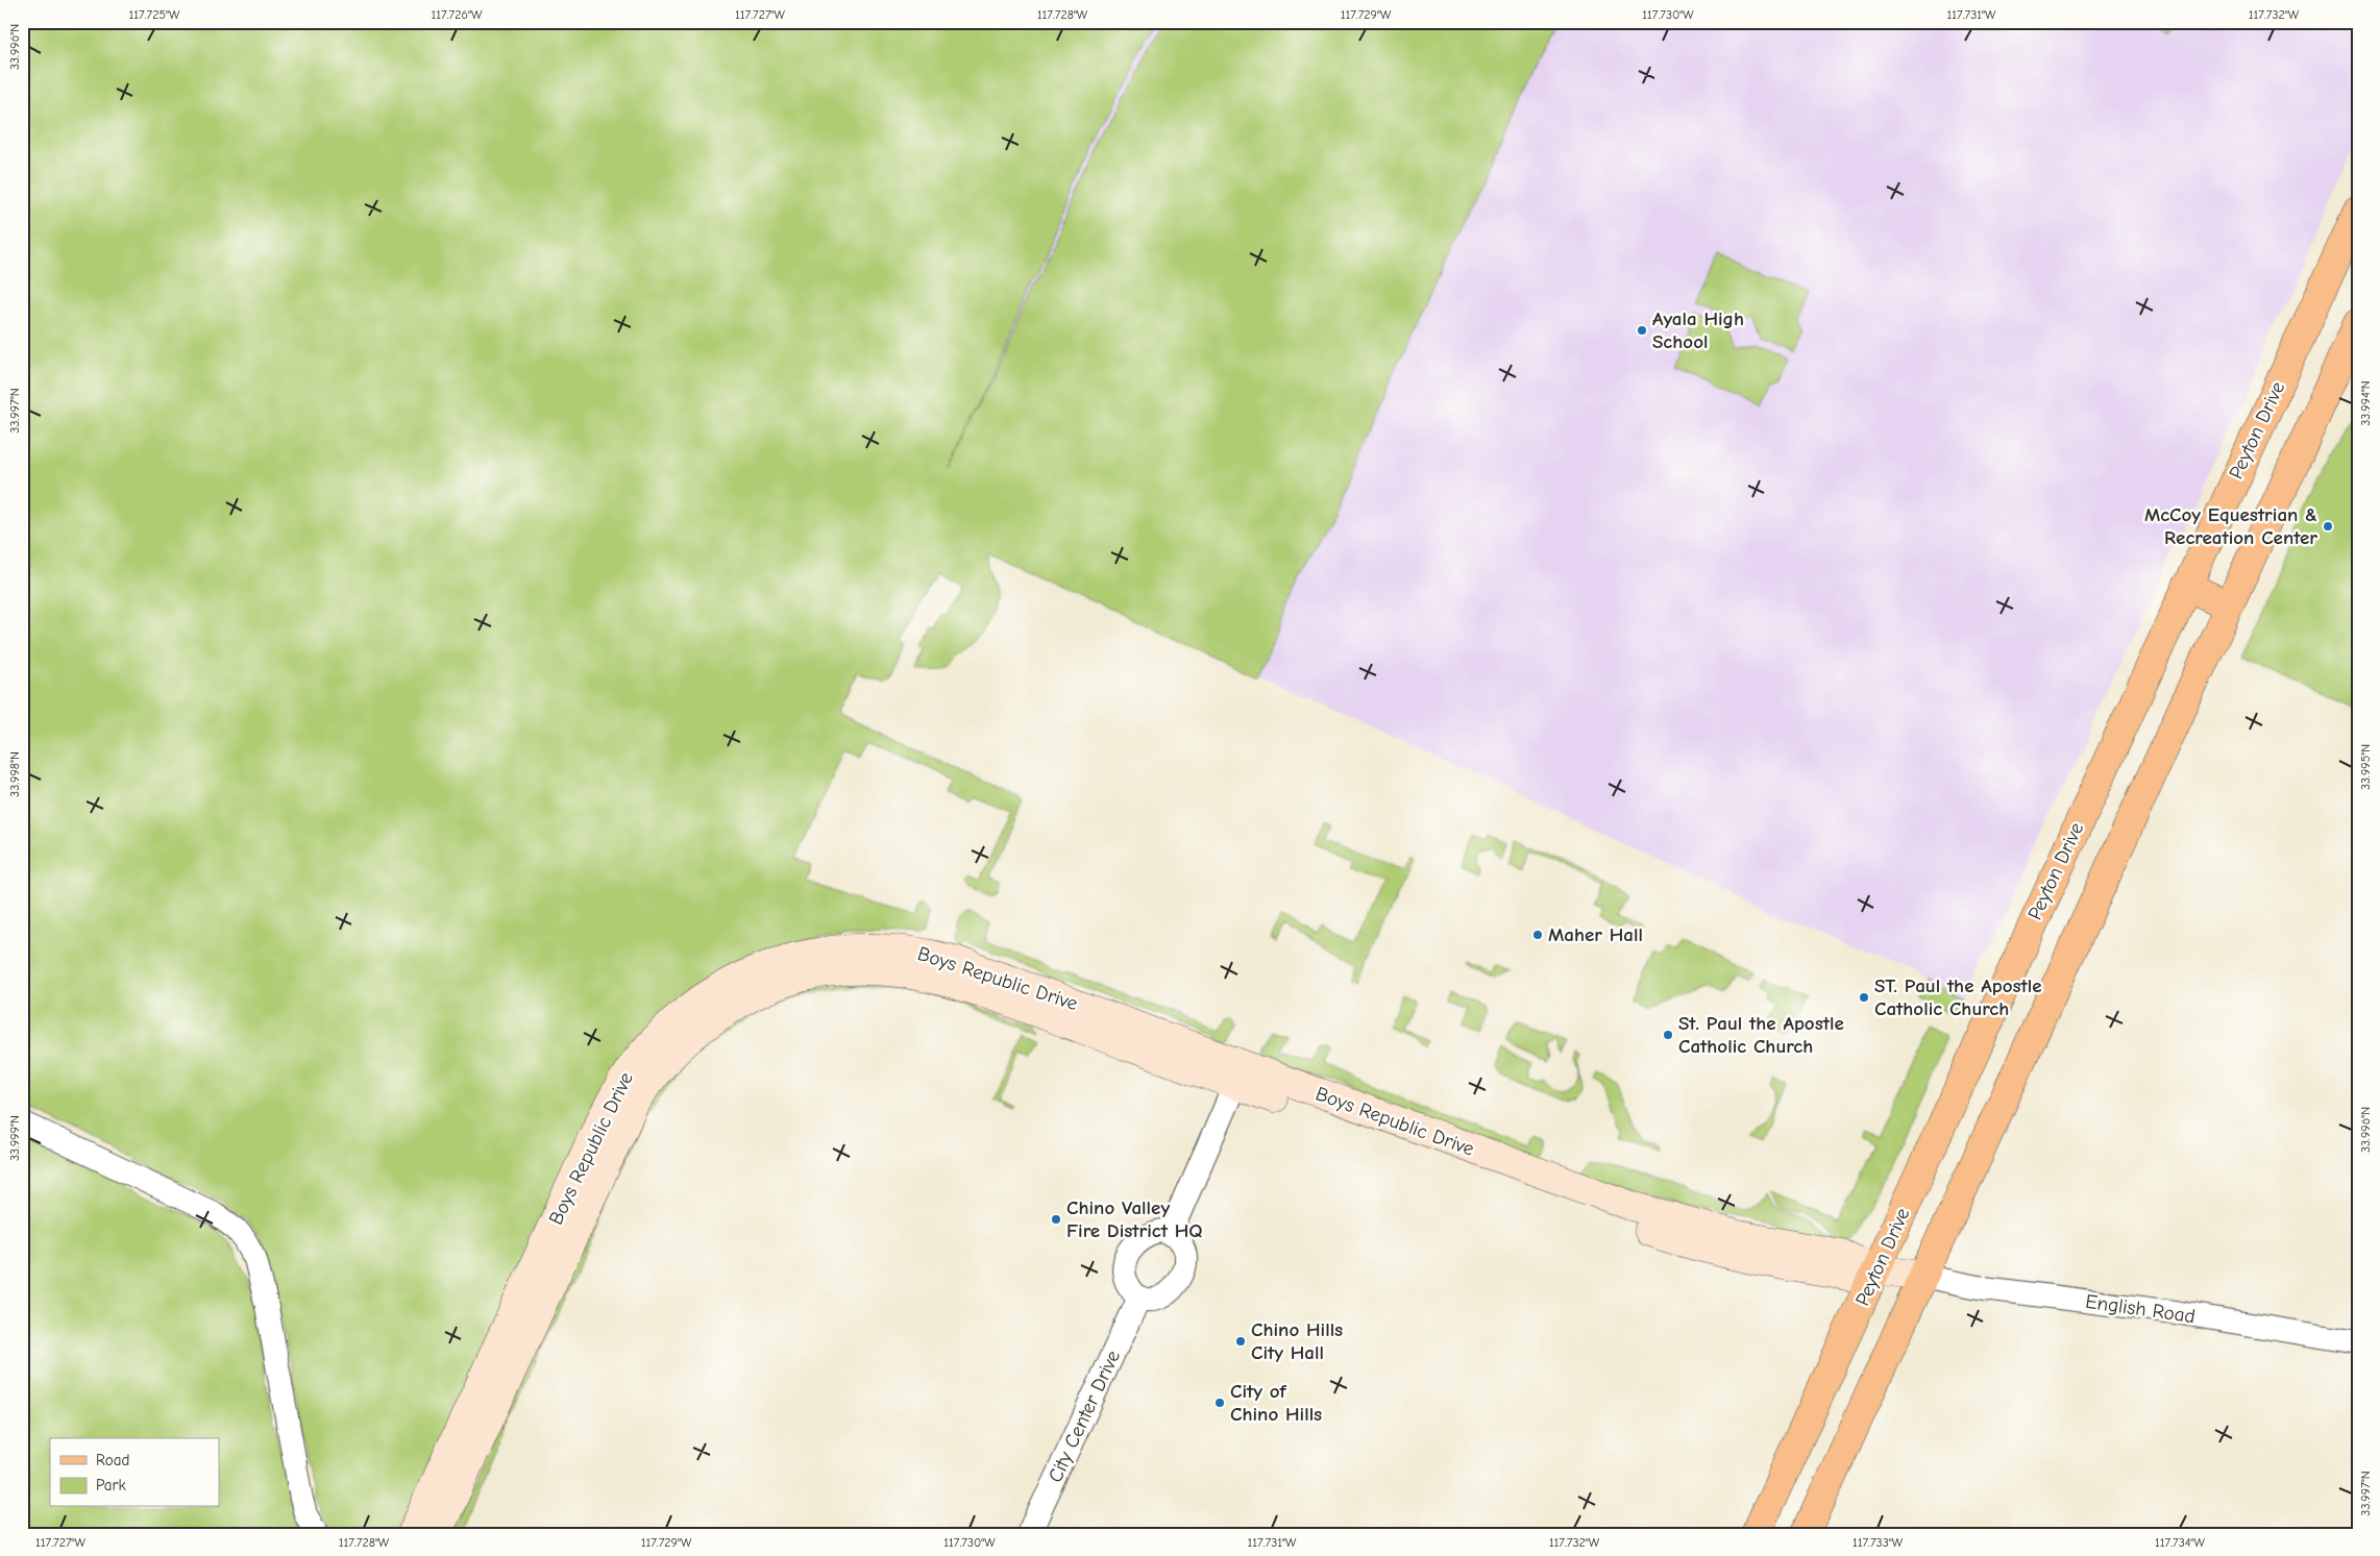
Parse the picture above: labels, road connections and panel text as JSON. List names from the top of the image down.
{
  "streets": {
    "main road": ["Peyton Drive", "Boys Republic Drive"],
    "street": ["English Road", "City Center Drive"]
  },
  "crossings": [
    ["Peyton Drive", "Boys Republic Drive"],
    ["Boys Republic Drive", "English Road"]
  ],
  "places": [
    "Ayala High School",
    "McCoy Equestrian & Recreation Center",
    "Maher Hall",
    "ST. Paul the Apostle Catholic Church",
    "St. Paul the Apostle Catholic Church",
    "Chino Valley Fire District HQ",
    "Chino Hills City Hall",
    "City of Chino Hills"
  ],
  "legend": ["Road", "Park"],
  "coordinates": [
    "117.725°W",
    "117.726°W",
    "117.727°W",
    "117.728°W",
    "117.729°W",
    "117.730°W",
    "117.731°W",
    "117.732°W",
    "33.996°N",
    "33.994°N",
    "33.997°N",
    "33.995°N",
    "33.998°N",
    "33.999°N",
    "117.733°W",
    "117.734°W"
  ]
}
